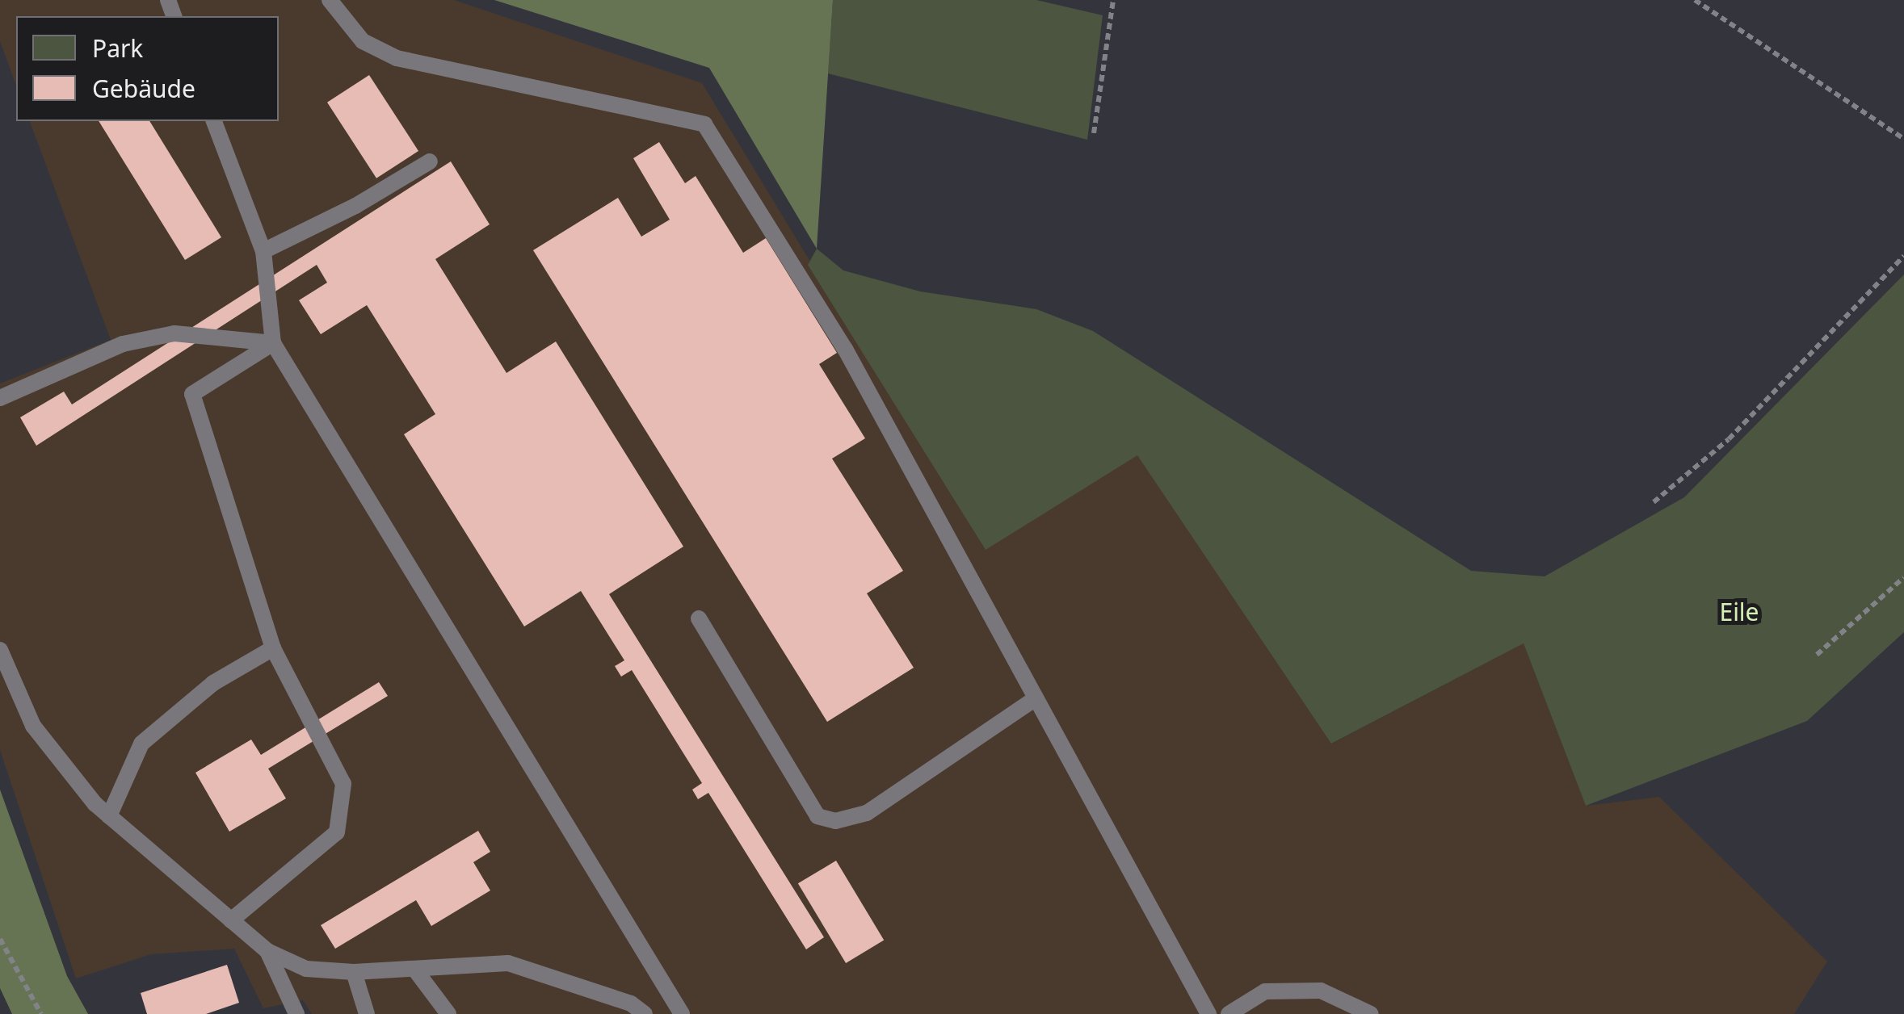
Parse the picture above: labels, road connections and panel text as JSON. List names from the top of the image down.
{
  "parks": ["Eile"],
  "legend": ["Park", "Gebäude"]
}
